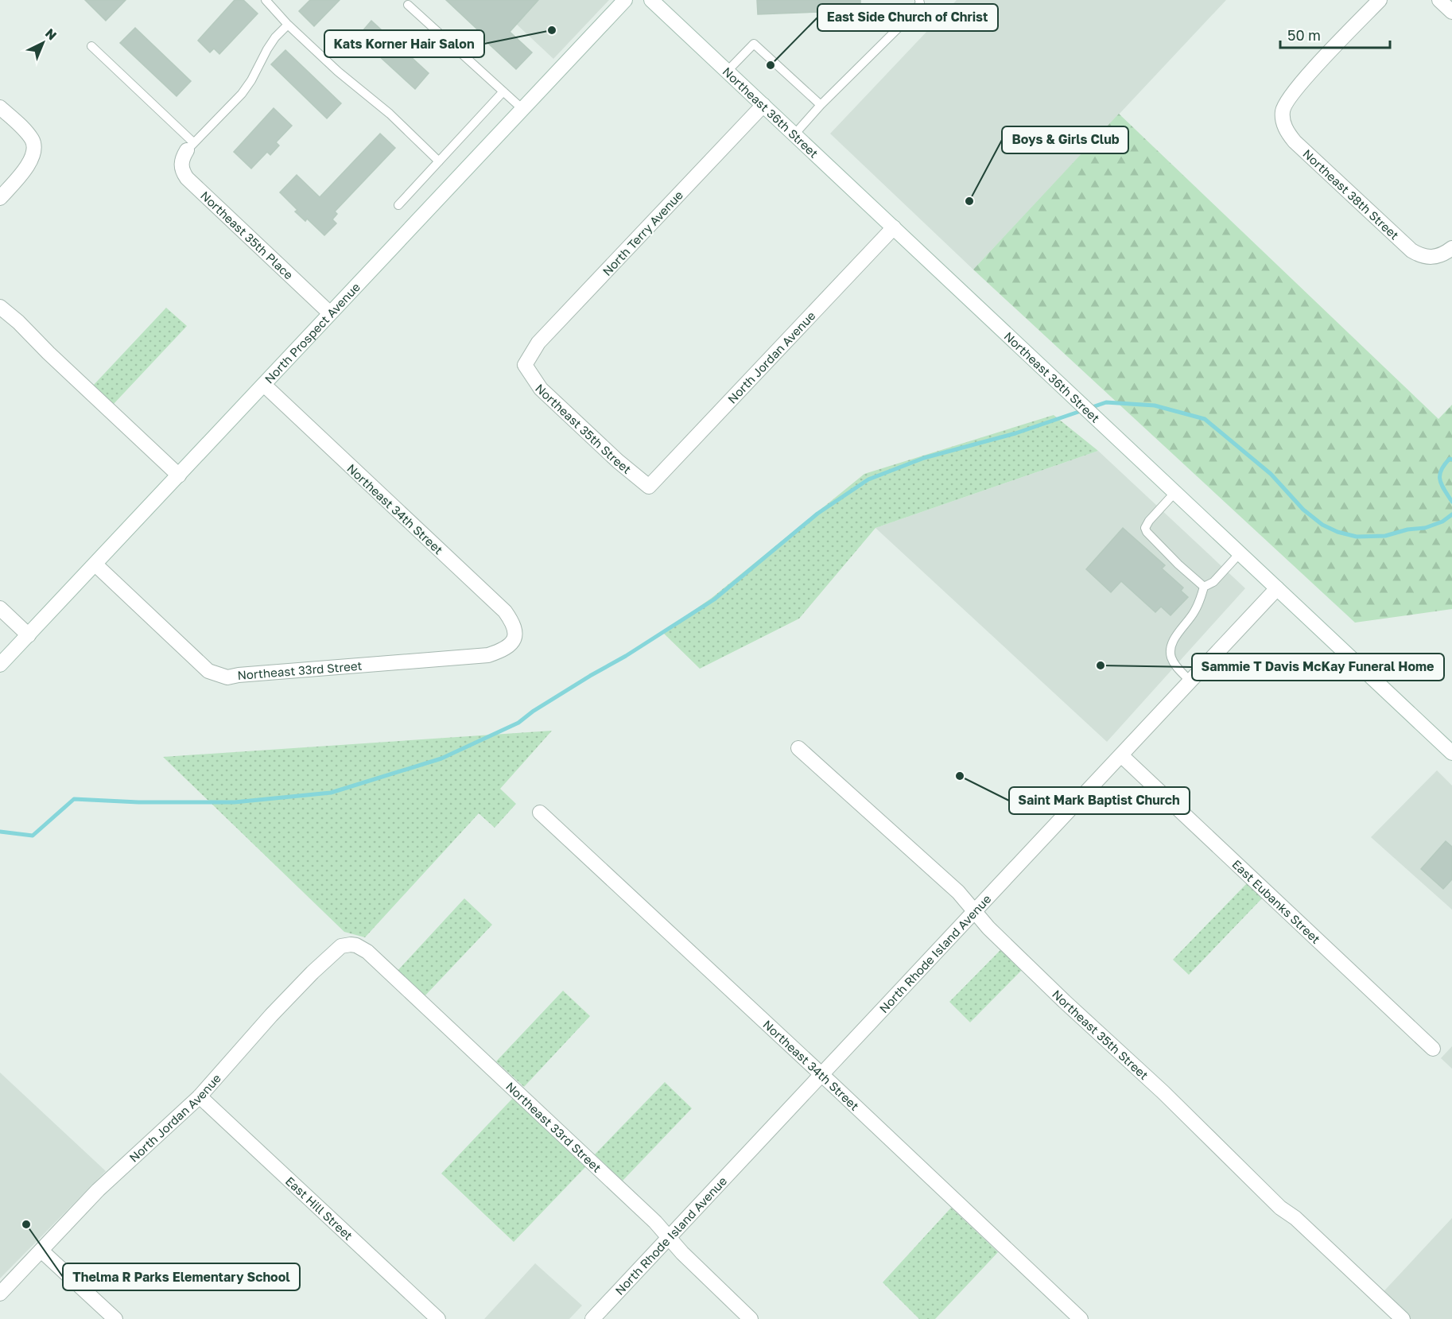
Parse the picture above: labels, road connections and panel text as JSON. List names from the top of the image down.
{
  "streets": {
    "street": [
      "Northeast 36th Street",
      "Northeast 38th Street",
      "North Terry Avenue",
      "Northeast 35th Place",
      "North Prospect Avenue",
      "North Jordan Avenue",
      "Northeast 35th Street",
      "Northeast 34th Street",
      "Northeast 33rd Street",
      "East Eubanks Street",
      "North Rhode Island Avenue",
      "East Hill Street"
    ]
  },
  "crossings": [
    ["Northeast 36th Street", "North Terry Avenue"],
    ["Northeast 36th Street", "North Jordan Avenue"],
    ["Northeast 36th Street", "North Rhode Island Avenue"],
    ["North Terry Avenue", "Northeast 35th Street"],
    ["Northeast 35th Place", "North Prospect Avenue"],
    ["North Prospect Avenue", "Northeast 34th Street"],
    ["North Prospect Avenue", "Northeast 33rd Street"],
    ["North Jordan Avenue", "Northeast 35th Street"],
    ["North Jordan Avenue", "Northeast 33rd Street"],
    ["North Jordan Avenue", "East Hill Street"],
    ["Northeast 35th Street", "North Rhode Island Avenue"],
    ["Northeast 34th Street", "Northeast 33rd Street"],
    ["Northeast 34th Street", "North Rhode Island Avenue"],
    ["Northeast 33rd Street", "North Rhode Island Avenue"],
    ["East Eubanks Street", "North Rhode Island Avenue"]
  ],
  "places": [
    "Kats Korner Hair Salon",
    "East Side Church of Christ",
    "Boys & Girls Club",
    "Sammie T Davis McKay Funeral Home",
    "Saint Mark Baptist Church",
    "Thelma R Parks Elementary School"
  ],
  "scale_bar": "50 m",
  "north": "top right"
}
